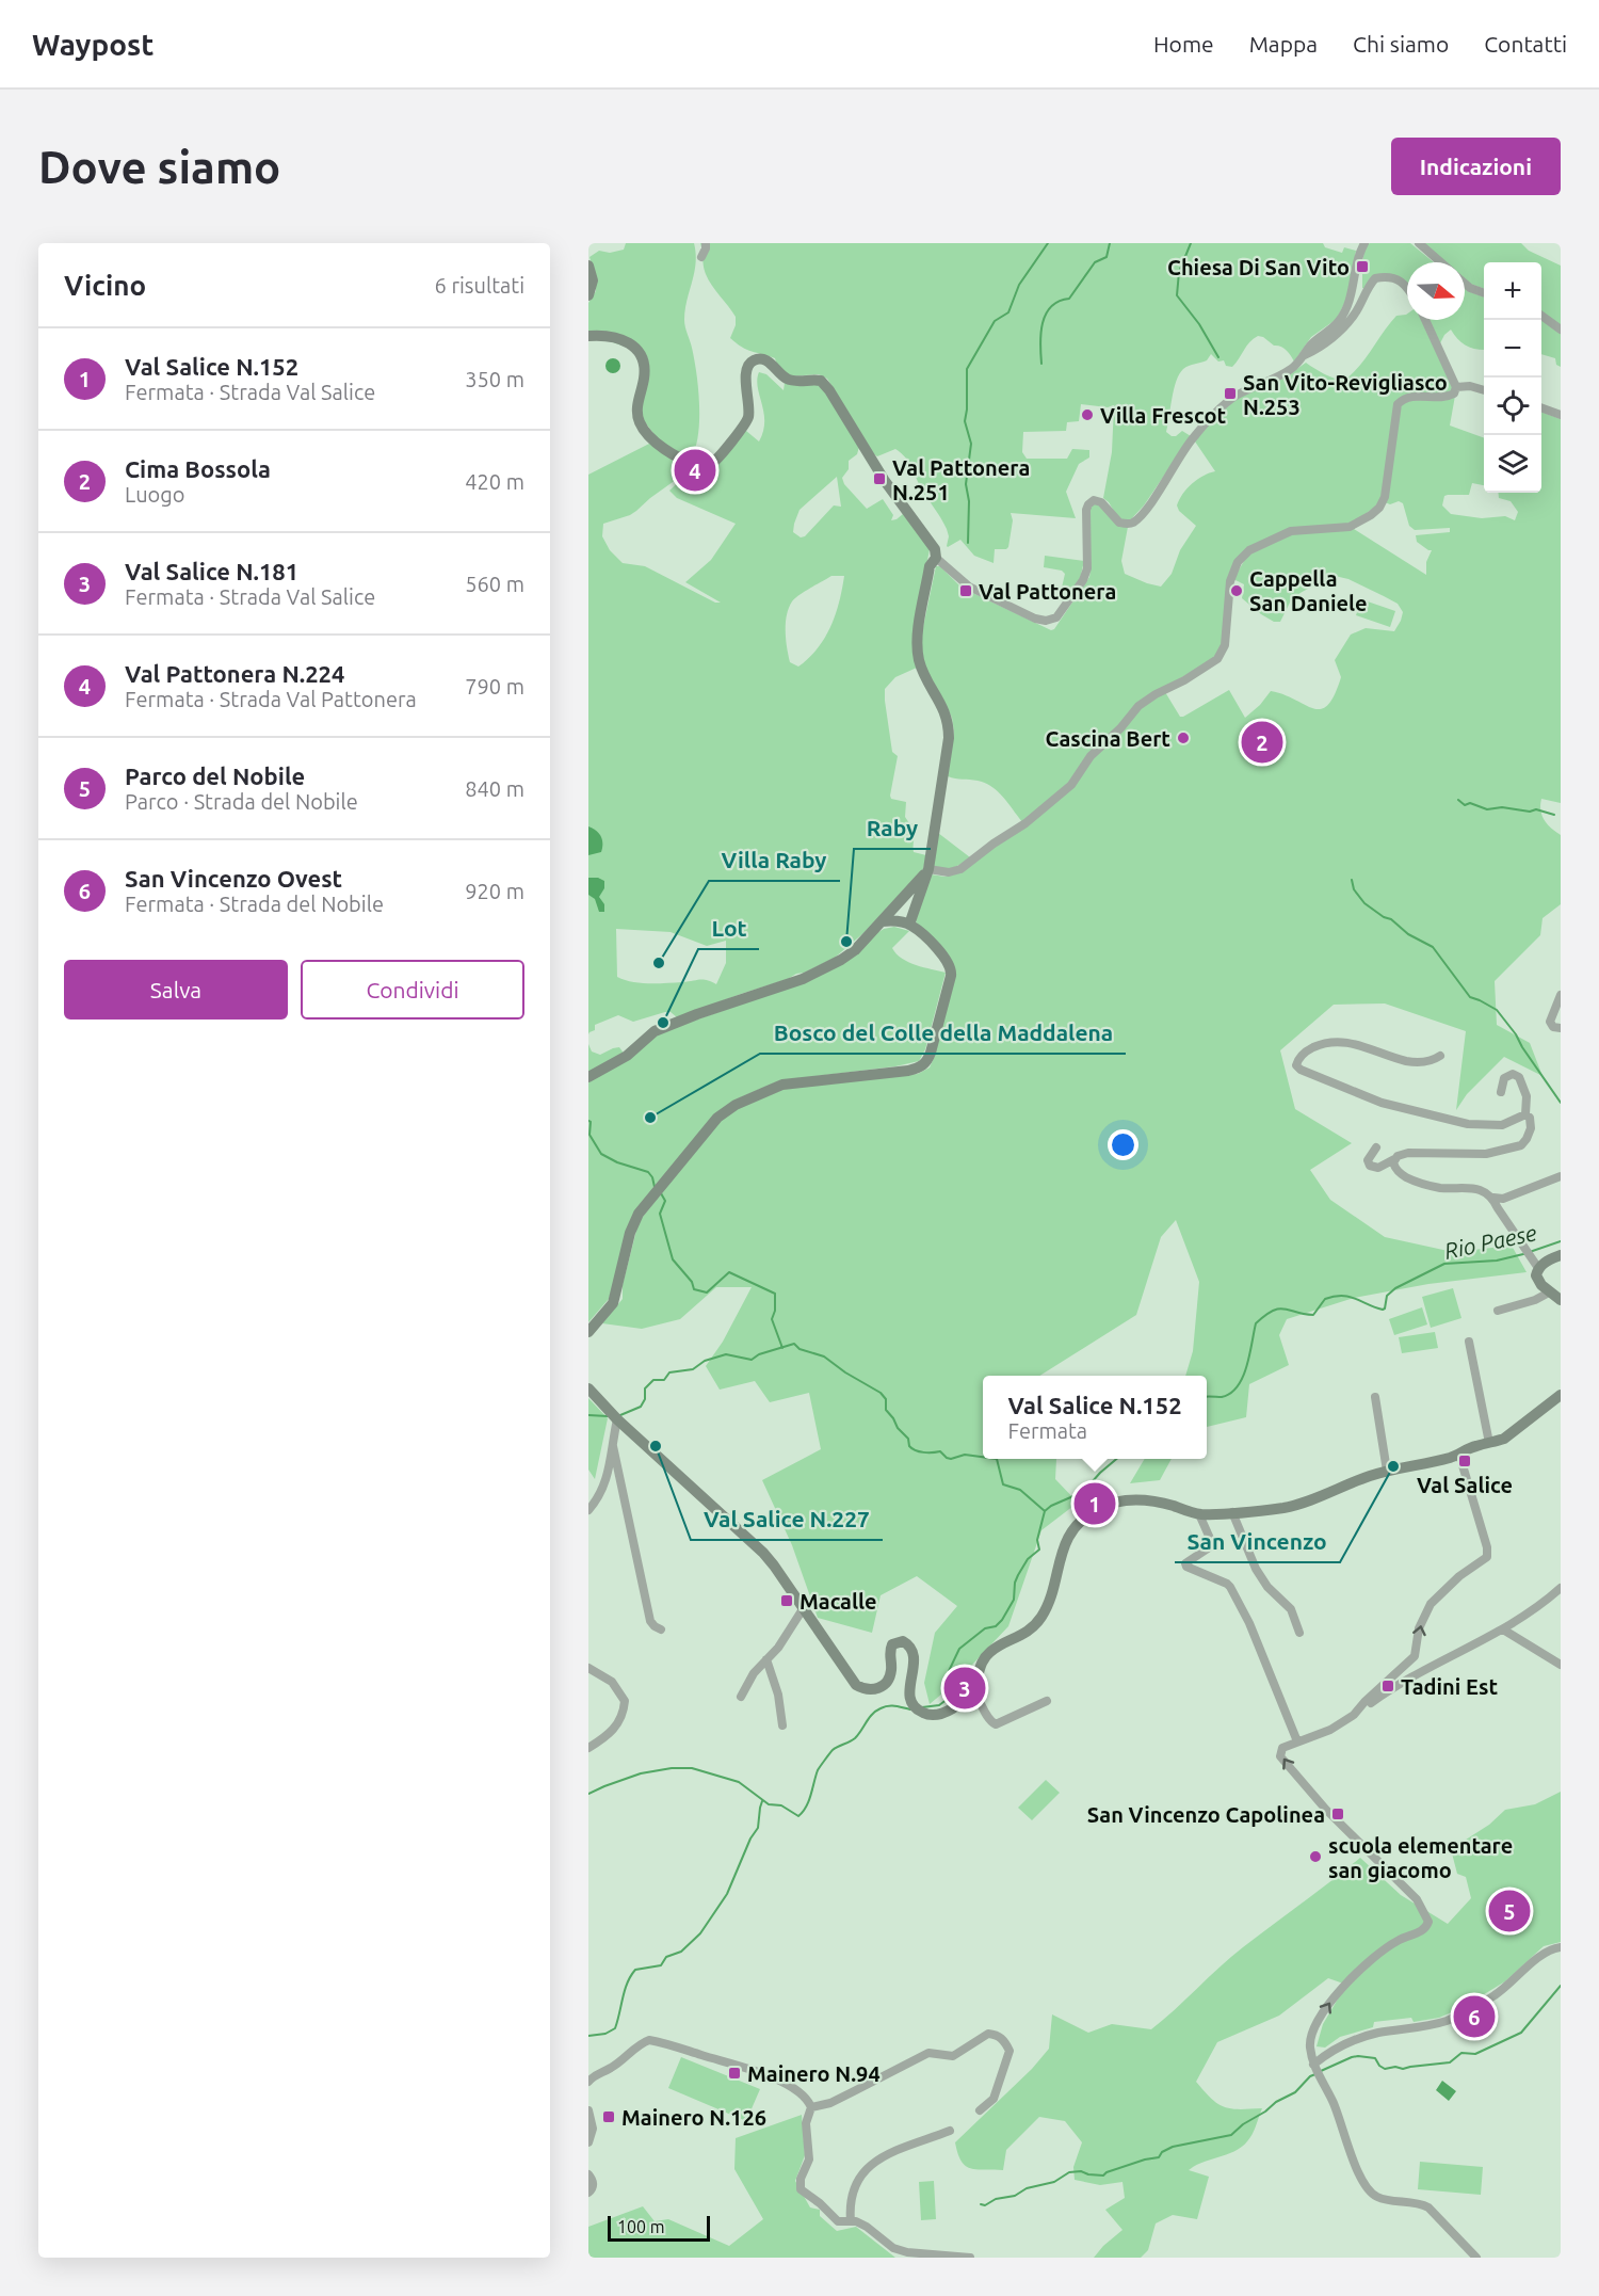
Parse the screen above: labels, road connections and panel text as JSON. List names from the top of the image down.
{
  "water": ["Rio Paese"],
  "places": {
    "transit": [
      "Chiesa Di San Vito",
      "San Vito-Revigliasco N.253",
      "Val Pattonera N.251",
      "Val Pattonera",
      "Val Salice",
      "Macalle",
      "Tadini Est",
      "San Vincenzo Capolinea",
      "Mainero N.94",
      "Mainero N.126"
    ],
    "other": [
      "Villa Frescot",
      "Cappella San Daniele",
      "Cascina Bert",
      "Raby",
      "Villa Raby",
      "Lot",
      "Bosco del Colle della Maddalena",
      "Val Salice N.227",
      "San Vincenzo",
      "scuola elementare san giacomo"
    ]
  },
  "scale_bar": "100 m",
  "north": "right",
  "page": {
    "header": "Waypost",
    "nav": [
      "Home",
      "Mappa",
      "Chi siamo",
      "Contatti"
    ],
    "buttons": [
      "Indicazioni",
      ["Salva", "Condividi"]
    ],
    "title": "Dove siamo",
    "heading": ["Vicino", "6 risultati"],
    "map_buttons": ["+", "−"],
    "list": [
      {
        "mark": "1",
        "name": "Val Salice N.152",
        "note": "Fermata · Strada Val Salice",
        "value": "350 m"
      },
      {
        "mark": "2",
        "name": "Cima Bossola",
        "note": "Luogo",
        "value": "420 m"
      },
      {
        "mark": "3",
        "name": "Val Salice N.181",
        "note": "Fermata · Strada Val Salice",
        "value": "560 m"
      },
      {
        "mark": "4",
        "name": "Val Pattonera N.224",
        "note": "Fermata · Strada Val Pattonera",
        "value": "790 m"
      },
      {
        "mark": "5",
        "name": "Parco del Nobile",
        "note": "Parco · Strada del Nobile",
        "value": "840 m"
      },
      {
        "mark": "6",
        "name": "San Vincenzo Ovest",
        "note": "Fermata · Strada del Nobile",
        "value": "920 m"
      }
    ],
    "pins": [
      "4",
      "2",
      "1",
      "3",
      "5",
      "6"
    ],
    "popup": ["Val Salice N.152", "Fermata"],
    "scale": "100 m"
  }
}
